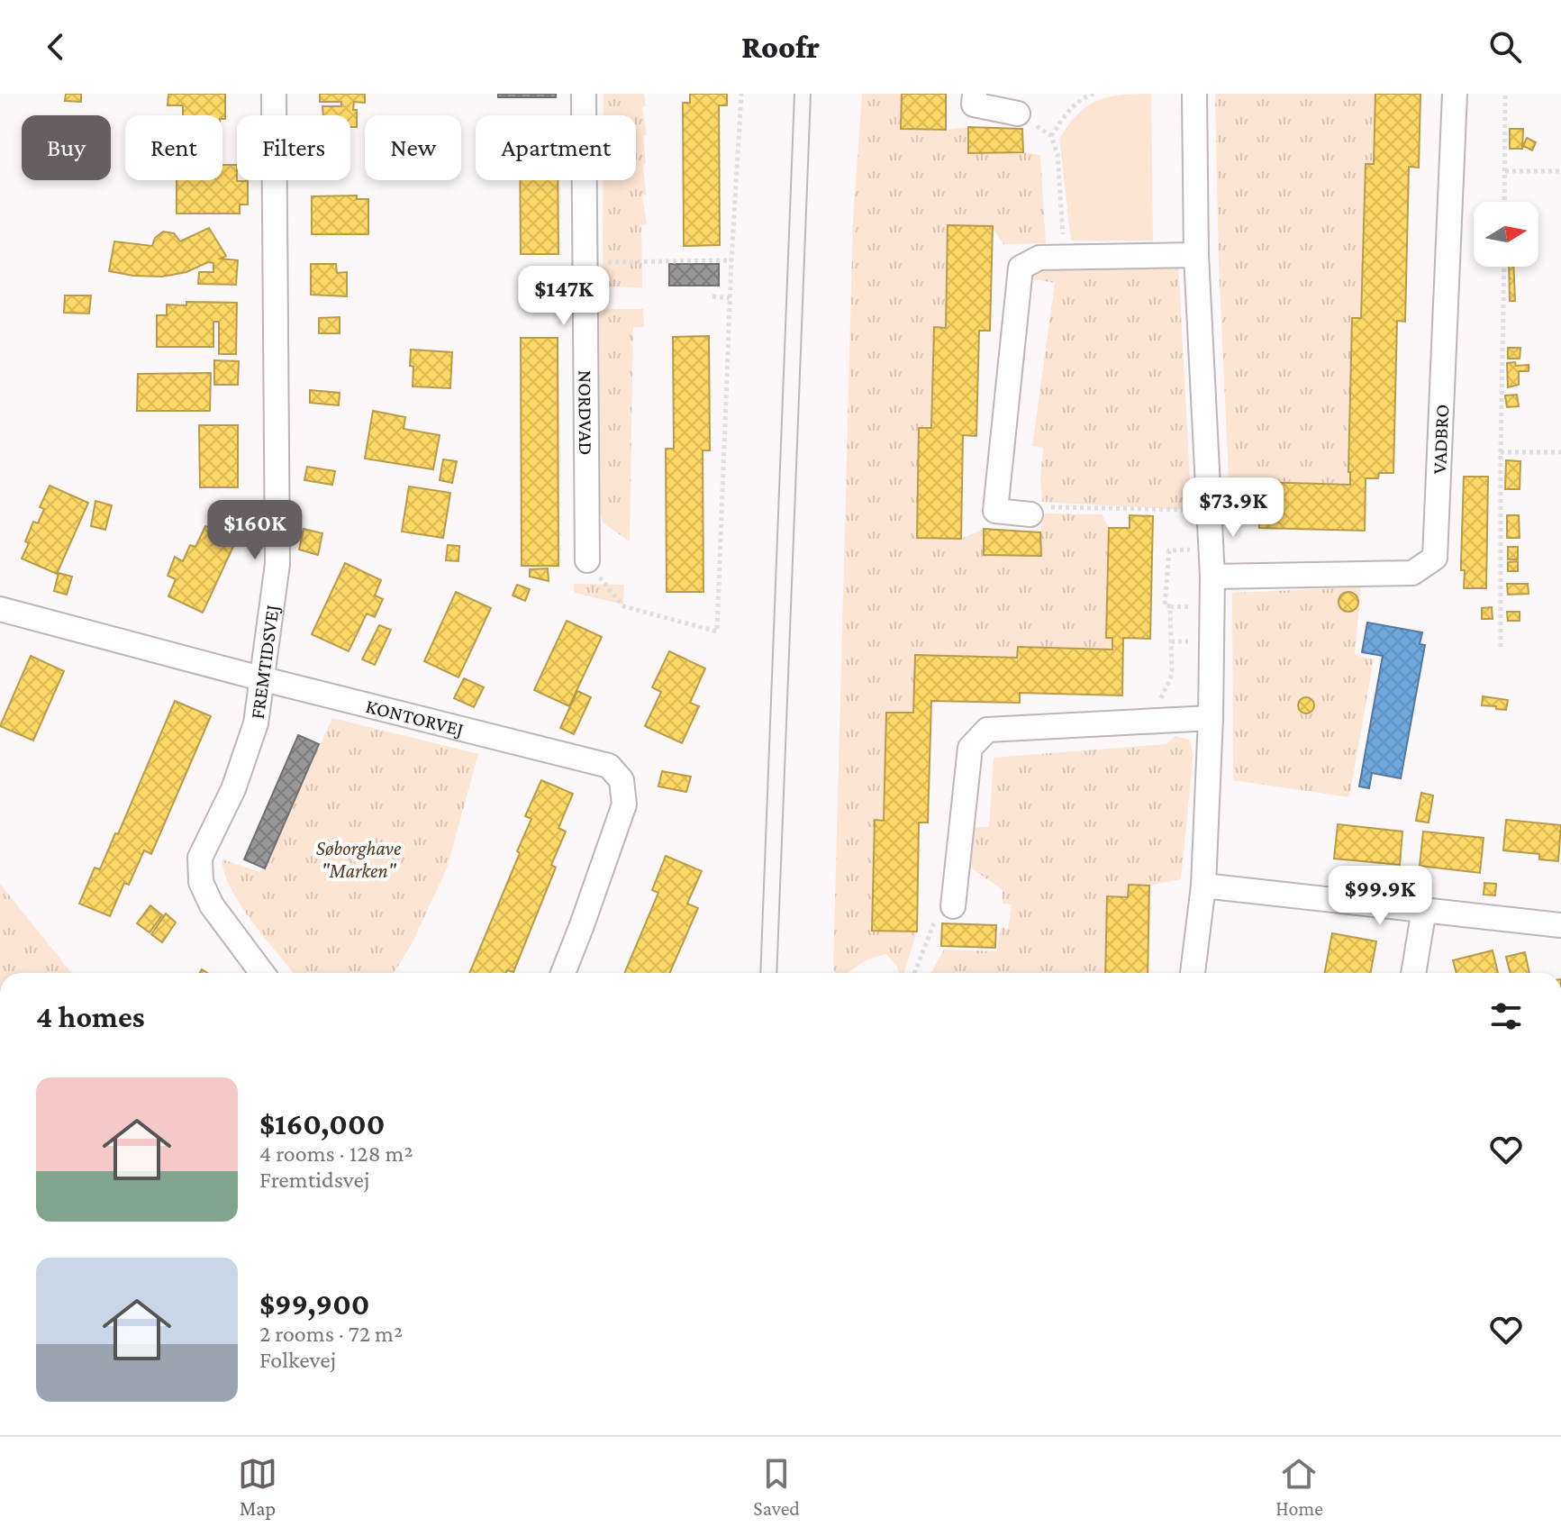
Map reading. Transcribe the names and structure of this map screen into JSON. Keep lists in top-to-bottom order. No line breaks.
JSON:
{"streets":{"street":["NORDVAD","VADBRO","FREMTIDSVEJ","KONTORVEJ"]},"crossings":[["FREMTIDSVEJ","KONTORVEJ"]],"parks":["Søborghave \"Marken\""],"north":"right","page":{"header":"Roofr","chip":["Buy","Rent","Filters","New","Apartment"],"price":["$147K","$73.9K","$160K","$99.9K"],"heading":"4 homes","list":[{"name":"$160,000","note":"4 rooms · 128 m² · Fremtidsvej"},{"name":"$99,900","note":"2 rooms · 72 m² · Folkevej"}],"tabs":["Map","Saved","Home"]}}
